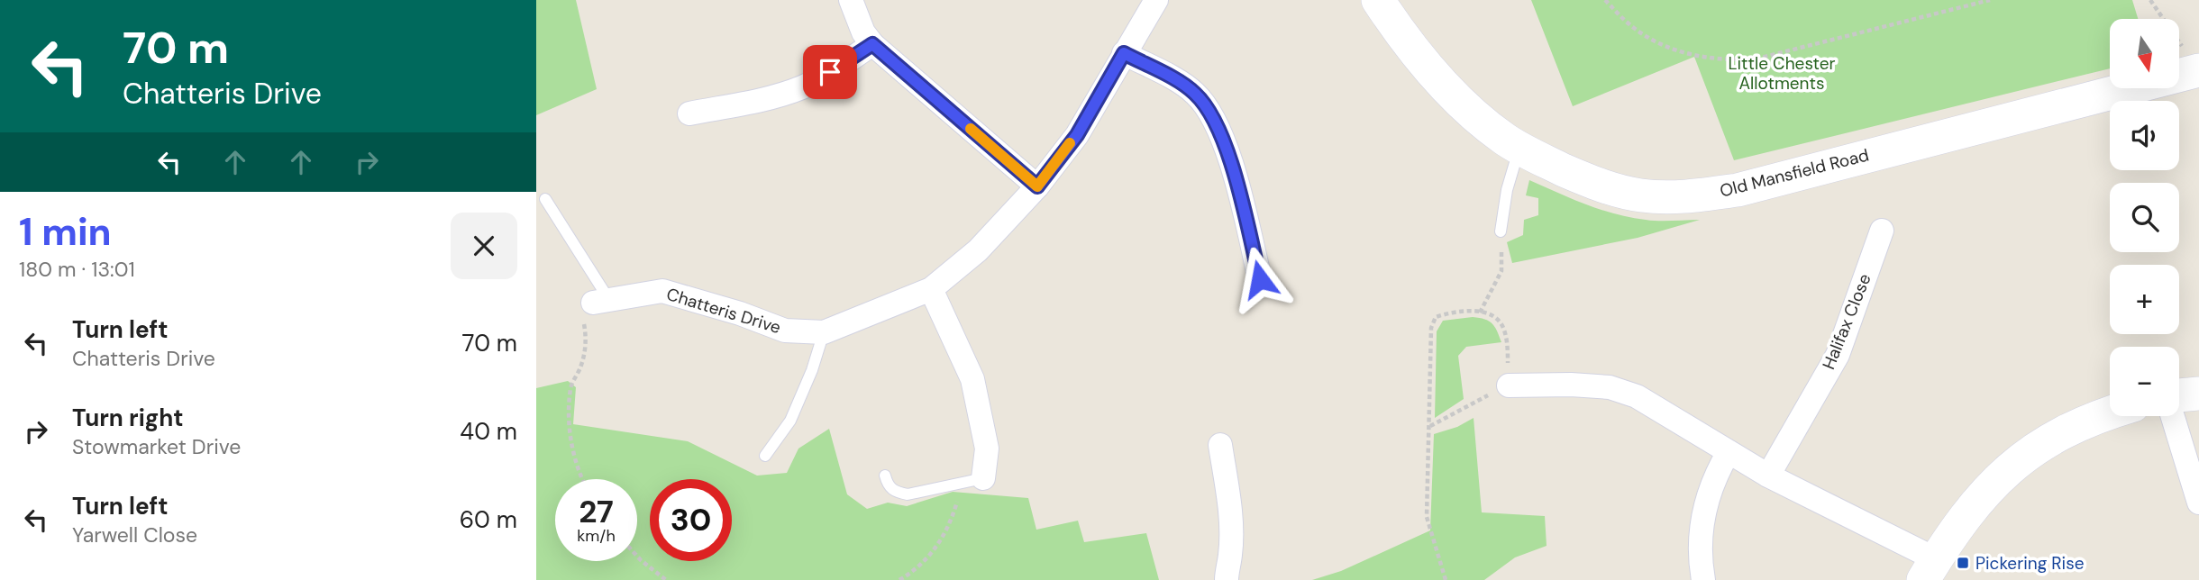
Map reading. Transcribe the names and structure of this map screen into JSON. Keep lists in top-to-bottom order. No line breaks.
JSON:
{"streets":{"street":["Old Mansfield Road","Chatteris Drive","Halifax Close"]},"parks":["Little Chester Allotments"],"places":{"transit":["Pickering Rise"]},"north":"bottom","page":{"turn":["70 m","Chatteris Drive"],"map_buttons":["+","−"],"heading":["1 min","180 m · 13:01"],"list":[{"name":"Turn left","note":"Chatteris Drive","value":"70 m"},{"name":"Turn right","note":"Stowmarket Drive","value":"40 m"},{"name":"Turn left","note":"Yarwell Close","value":"60 m"}],"speed":"27 km/h","limit":"30"}}
